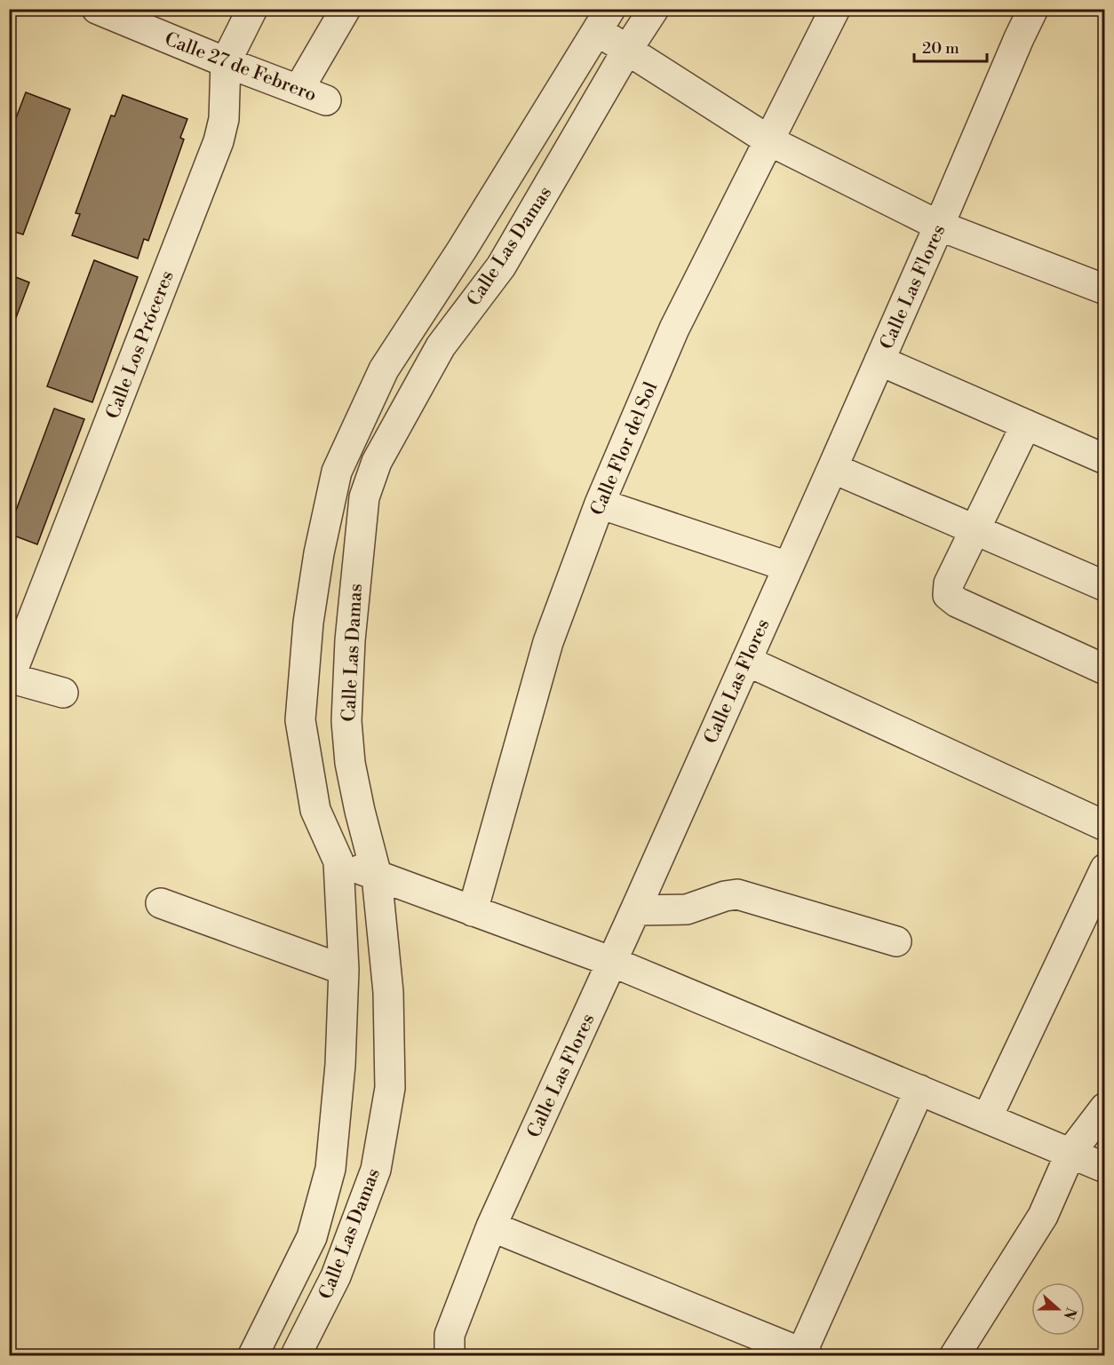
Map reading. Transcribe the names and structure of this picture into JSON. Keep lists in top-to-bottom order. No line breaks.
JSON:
{"streets":{"street":["Calle 27 de Febrero","Calle Las Damas","Calle Las Flores","Calle Los Próceres","Calle Flor del Sol"]},"crossings":[["Calle 27 de Febrero","Calle Los Próceres"]],"scale_bar":"20 m","north":"right"}
